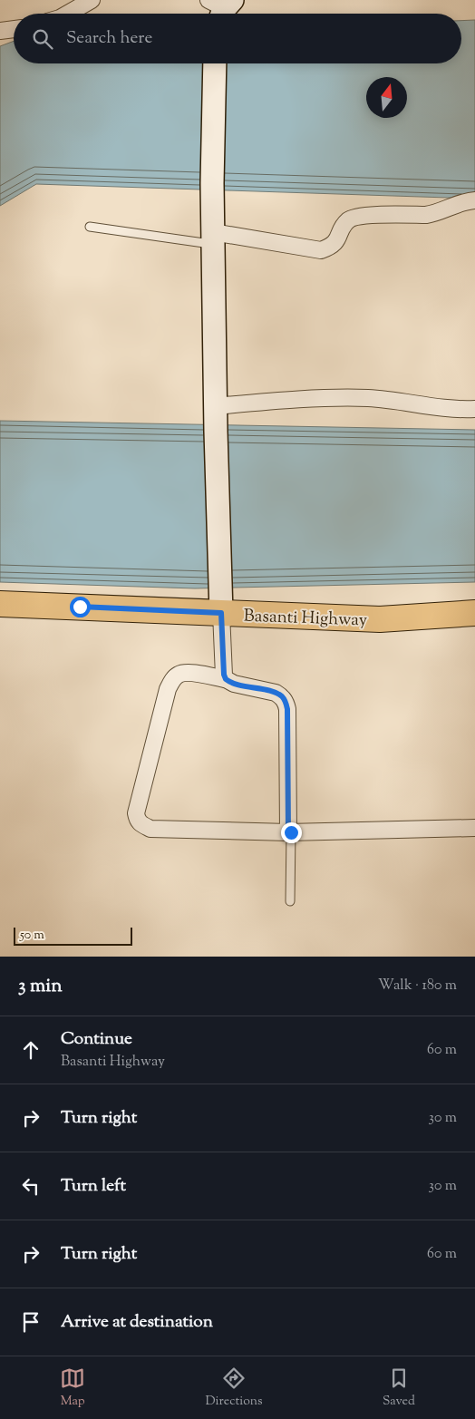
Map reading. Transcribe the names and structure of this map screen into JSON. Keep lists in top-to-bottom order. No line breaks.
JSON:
{"streets":{"main road":["Basanti Highway"]},"scale_bar":"50 m","north":"top","page":{"search":"Search here","scale":"50 m","heading":["3 min","Walk · 180 m"],"list":[["Continue","Basanti Highway","60 m"],["Turn right","30 m"],["Turn left","30 m"],["Turn right","60 m"],"Arrive at destination"],"nav":["Map","Directions","Saved"]}}
